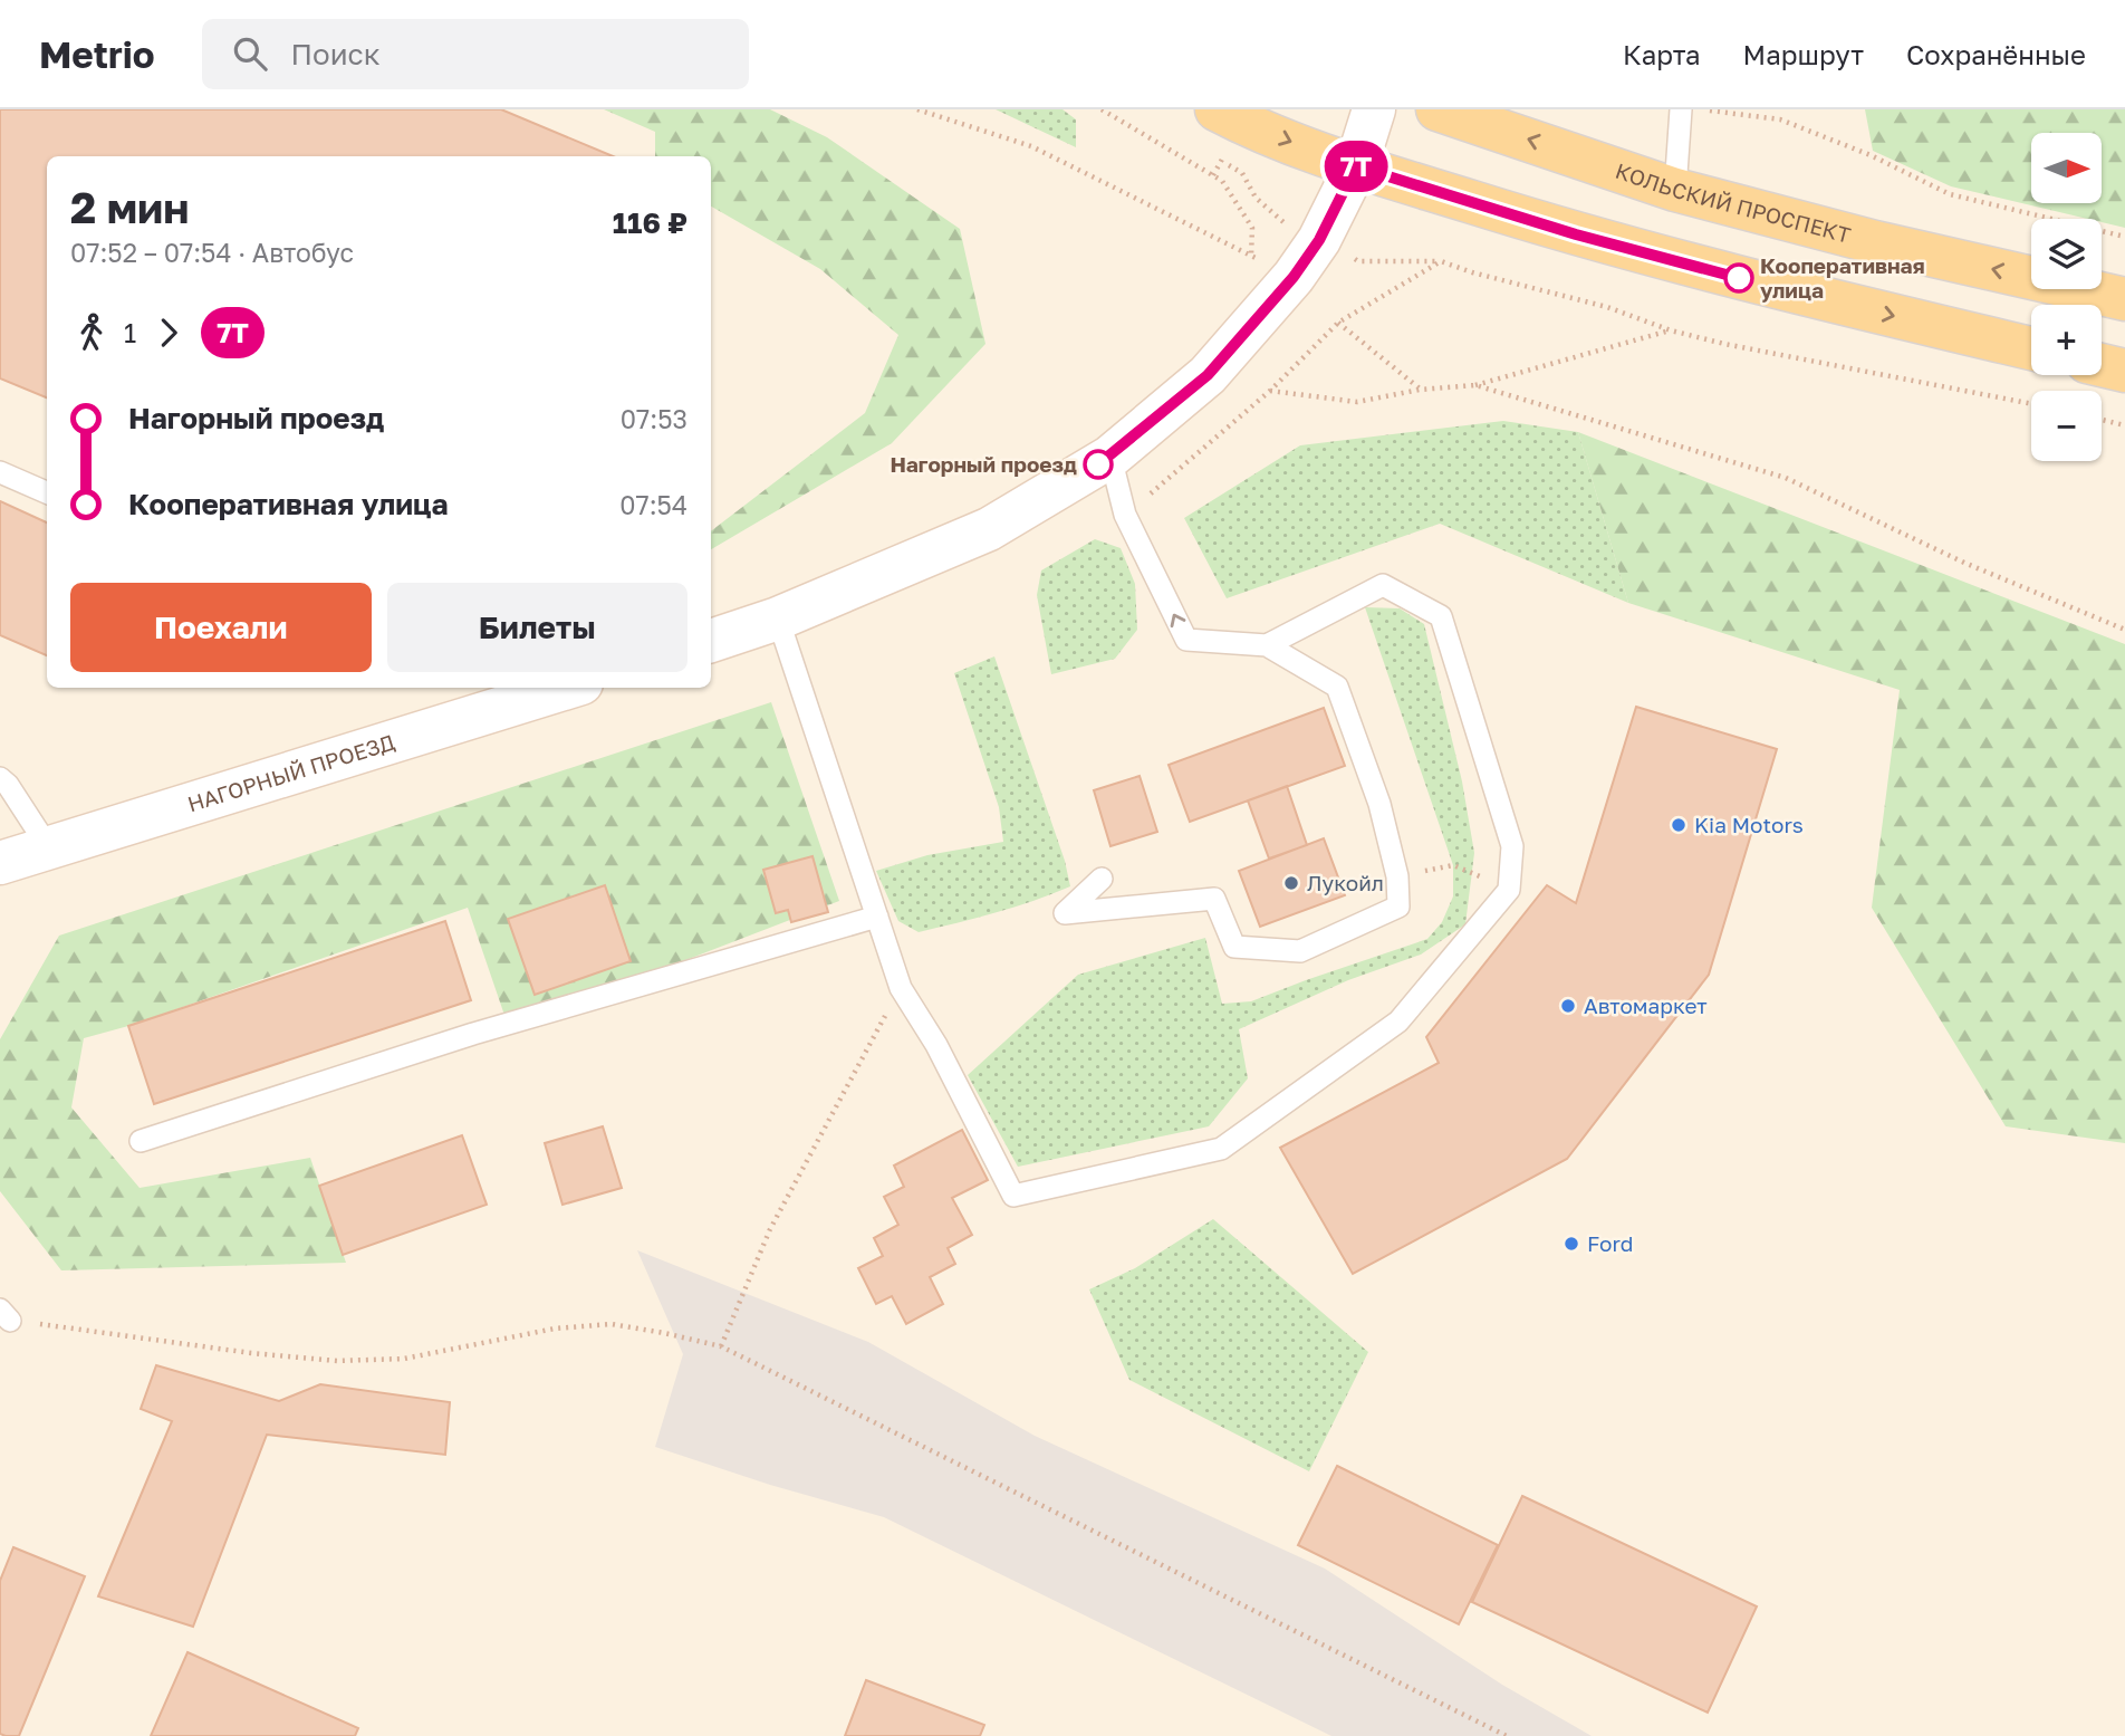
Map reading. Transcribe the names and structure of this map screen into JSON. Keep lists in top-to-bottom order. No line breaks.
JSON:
{"streets":{"main road":["КОЛЬСКИЙ ПРОСПЕКТ","НАГОРНЫЙ ПРОЕЗД"]},"places":["Кооперативная улица","Нагорный проезд","Kia Motors","Лукойл","Автомаркет","Ford"],"lines":["bus line 7Т"],"north":"right","page":{"header":"Metrio","search":"Поиск","nav":["Карта","Маршрут","Сохранённые"],"on_map":"7Т","map_buttons":["+","−"],"heading":["2 мин","07:52 – 07:54 · Автобус","116 ₽"],"legs":["1","7Т"],"list":[{"name":"Нагорный проезд","value":"07:53"},{"name":"Кооперативная улица","value":"07:54"}],"buttons":["Поехали","Билеты"]}}
